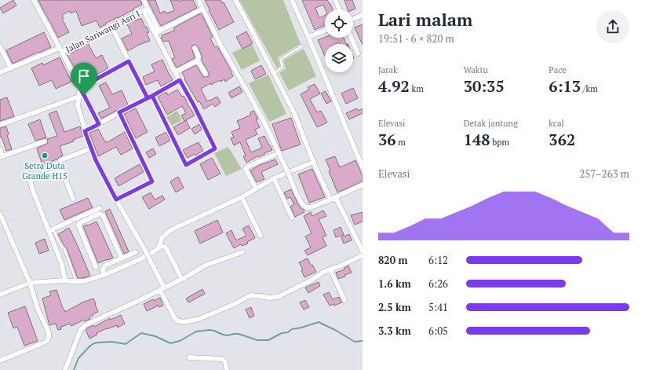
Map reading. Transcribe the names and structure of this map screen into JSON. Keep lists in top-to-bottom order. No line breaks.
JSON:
{"streets":{"street":["Jalan Sariwangi Asri I"]},"places":["Setra Duta Grande H15"],"page":{"heading":["Lari malam","19:51 · 6 × 820 m"],"stats":[["Jarak","4.92 km"],["Waktu","30:35"],["Pace","6:13 /km"],["Elevasi","36 m"],["Detak jantung","148 bpm"],["kcal","362"]],"chart":["Elevasi","257–263 m"],"list":[{"name":"820 m","note":"6:12"},{"name":"1.6 km","note":"6:26"},{"name":"2.5 km","note":"5:41"},{"name":"3.3 km","note":"6:05"}]}}
